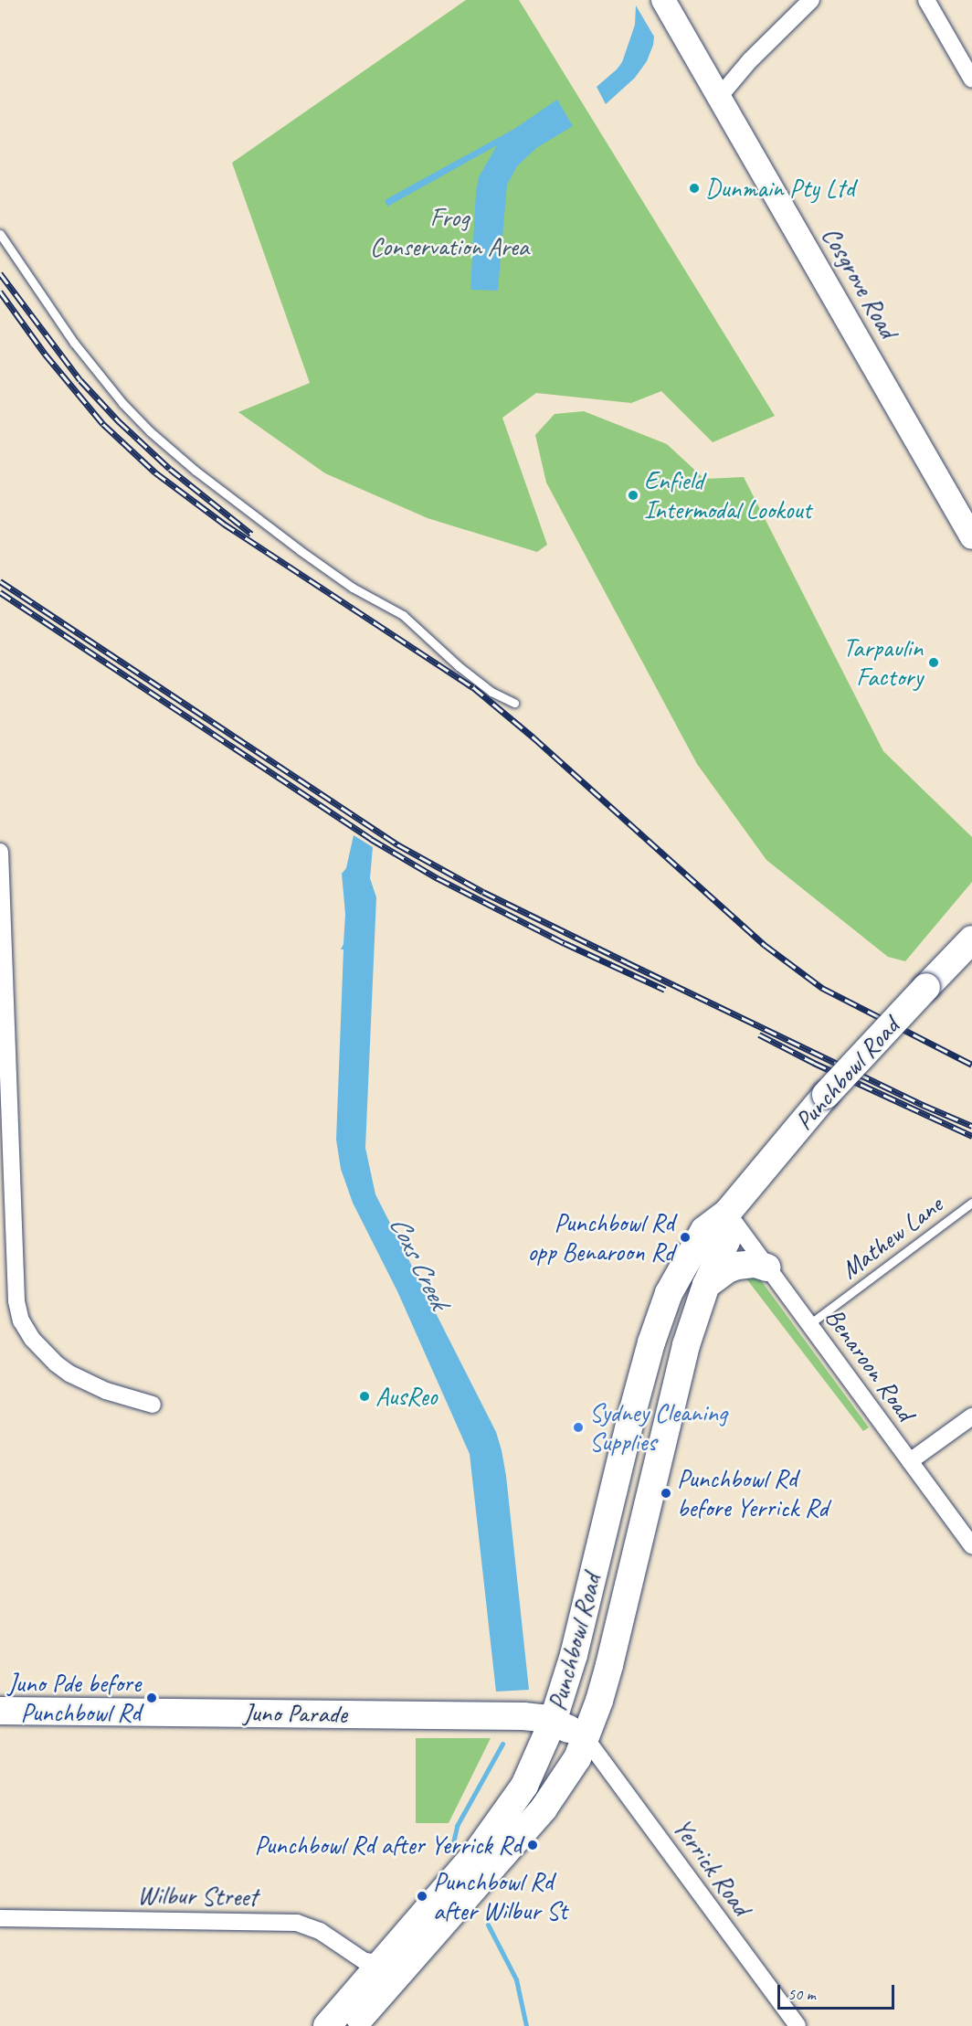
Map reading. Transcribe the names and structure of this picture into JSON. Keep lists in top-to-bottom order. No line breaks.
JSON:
{"streets":{"main road":["Cosgrove Road","Punchbowl Road","Juno Parade"],"street":["Benaroon Road","Yerrick Road","Wilbur Street"],"lane":["Mathew Lane"]},"crossings":[["Punchbowl Road","Benaroon Road"],["Punchbowl Road","Juno Parade"],["Punchbowl Road","Yerrick Road"],["Punchbowl Road","Wilbur Street"],["Mathew Lane","Benaroon Road"],["Juno Parade","Yerrick Road"]],"water":["Coxs Creek"],"parks":["Frog Conservation Area"],"places":["Dunmain Pty Ltd","Enfield Intermodal Lookout","Tarpaulin Factory","Punchbowl Rd opp Benaroon Rd","AusReo","Sydney Cleaning Supplies","Punchbowl Rd before Yerrick Rd","Juno Pde before Punchbowl Rd","Punchbowl Rd after Yerrick Rd","Punchbowl Rd after Wilbur St"],"scale_bar":"50 m"}
